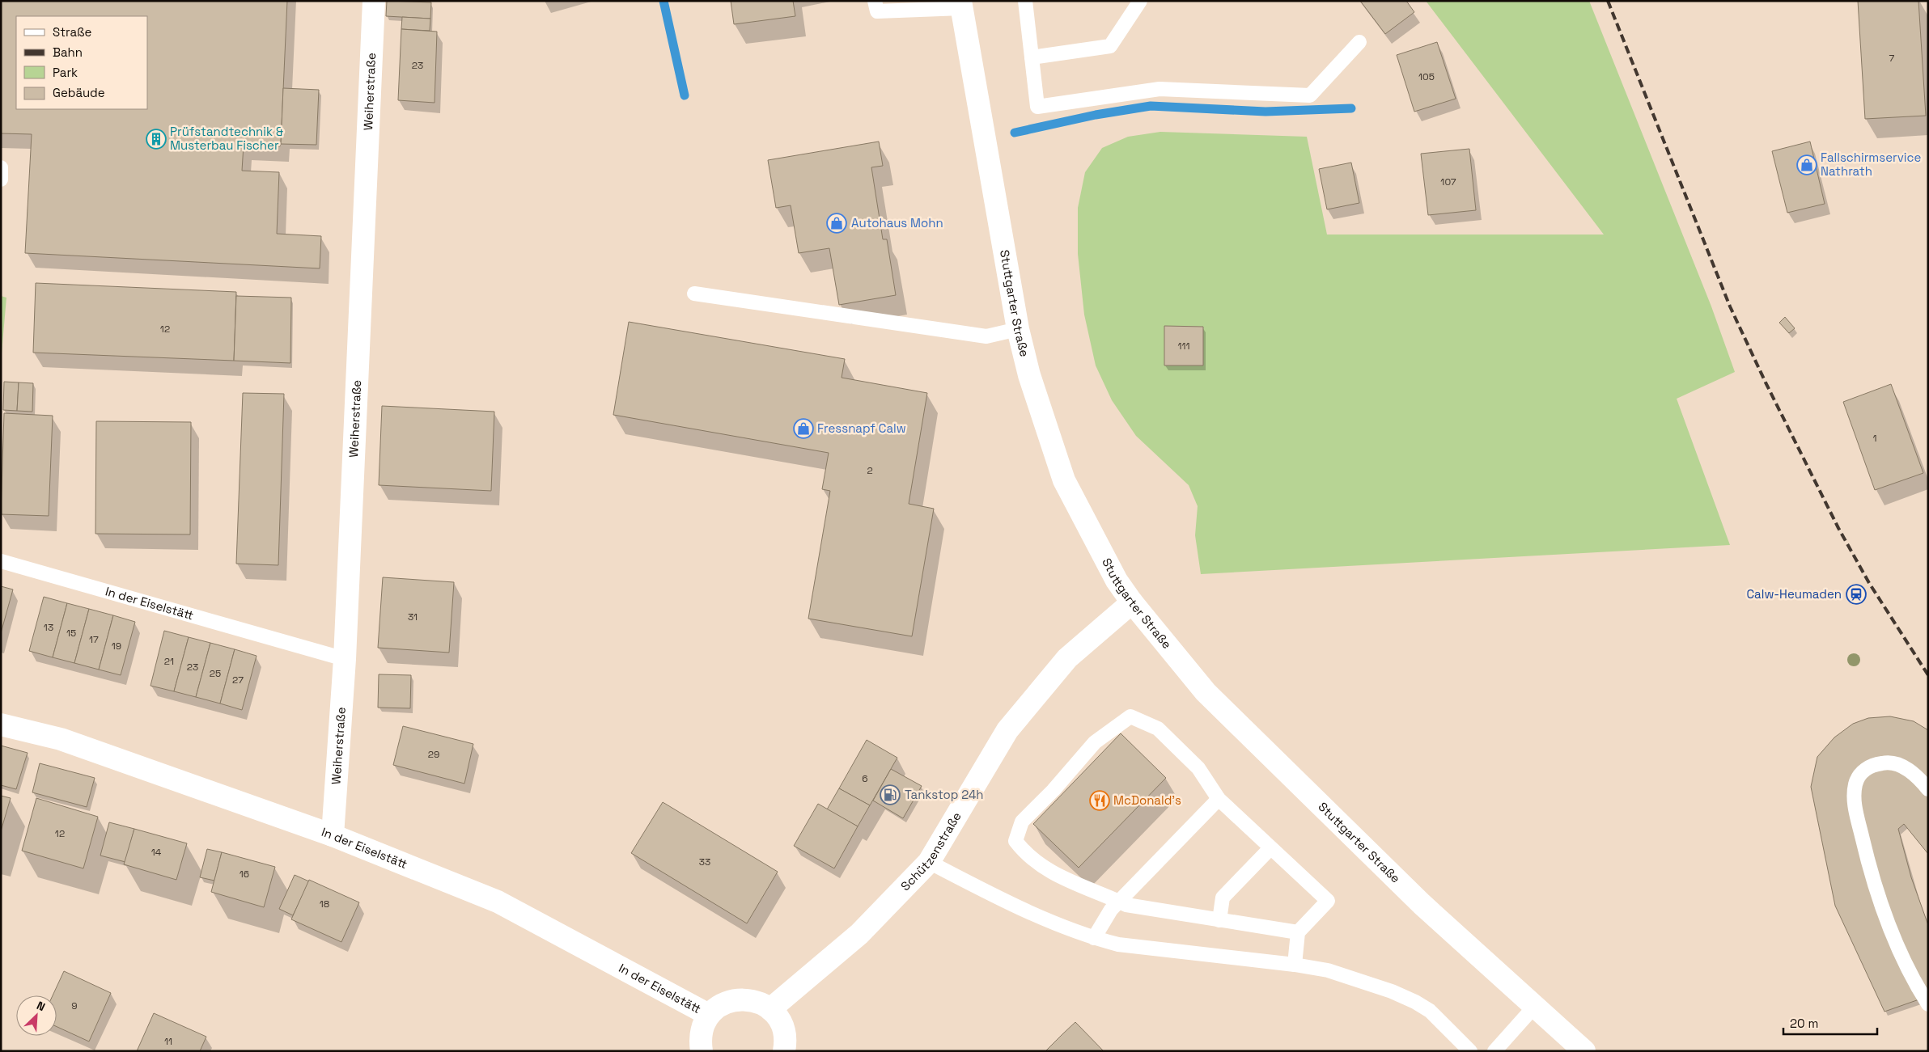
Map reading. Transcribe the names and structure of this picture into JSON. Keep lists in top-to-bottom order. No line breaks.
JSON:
{"streets":{"street":["Weiherstraße","Stuttgarter Straße","In der Eiselstätt","Schützenstraße"]},"crossings":[["Weiherstraße","In der Eiselstätt"],["Stuttgarter Straße","Schützenstraße"]],"places":{"building":["Prüfstandtechnik & Musterbau Fischer"],"shop":["Fallschirmservice Nathrath","Autohaus Mohn","Fressnapf Calw"],"station":["Calw-Heumaden"],"fuel station":["Tankstop 24h"],"restaurant":["McDonald's"]},"house_numbers":["7","23","105","107","12","111","1","2","31","13","15","17","19","21","23","25","27","29","6","12","14","33","16","18","9","11"],"legend":["Straße","Bahn","Park","Gebäude"],"scale_bar":"20 m","north":"top right"}
